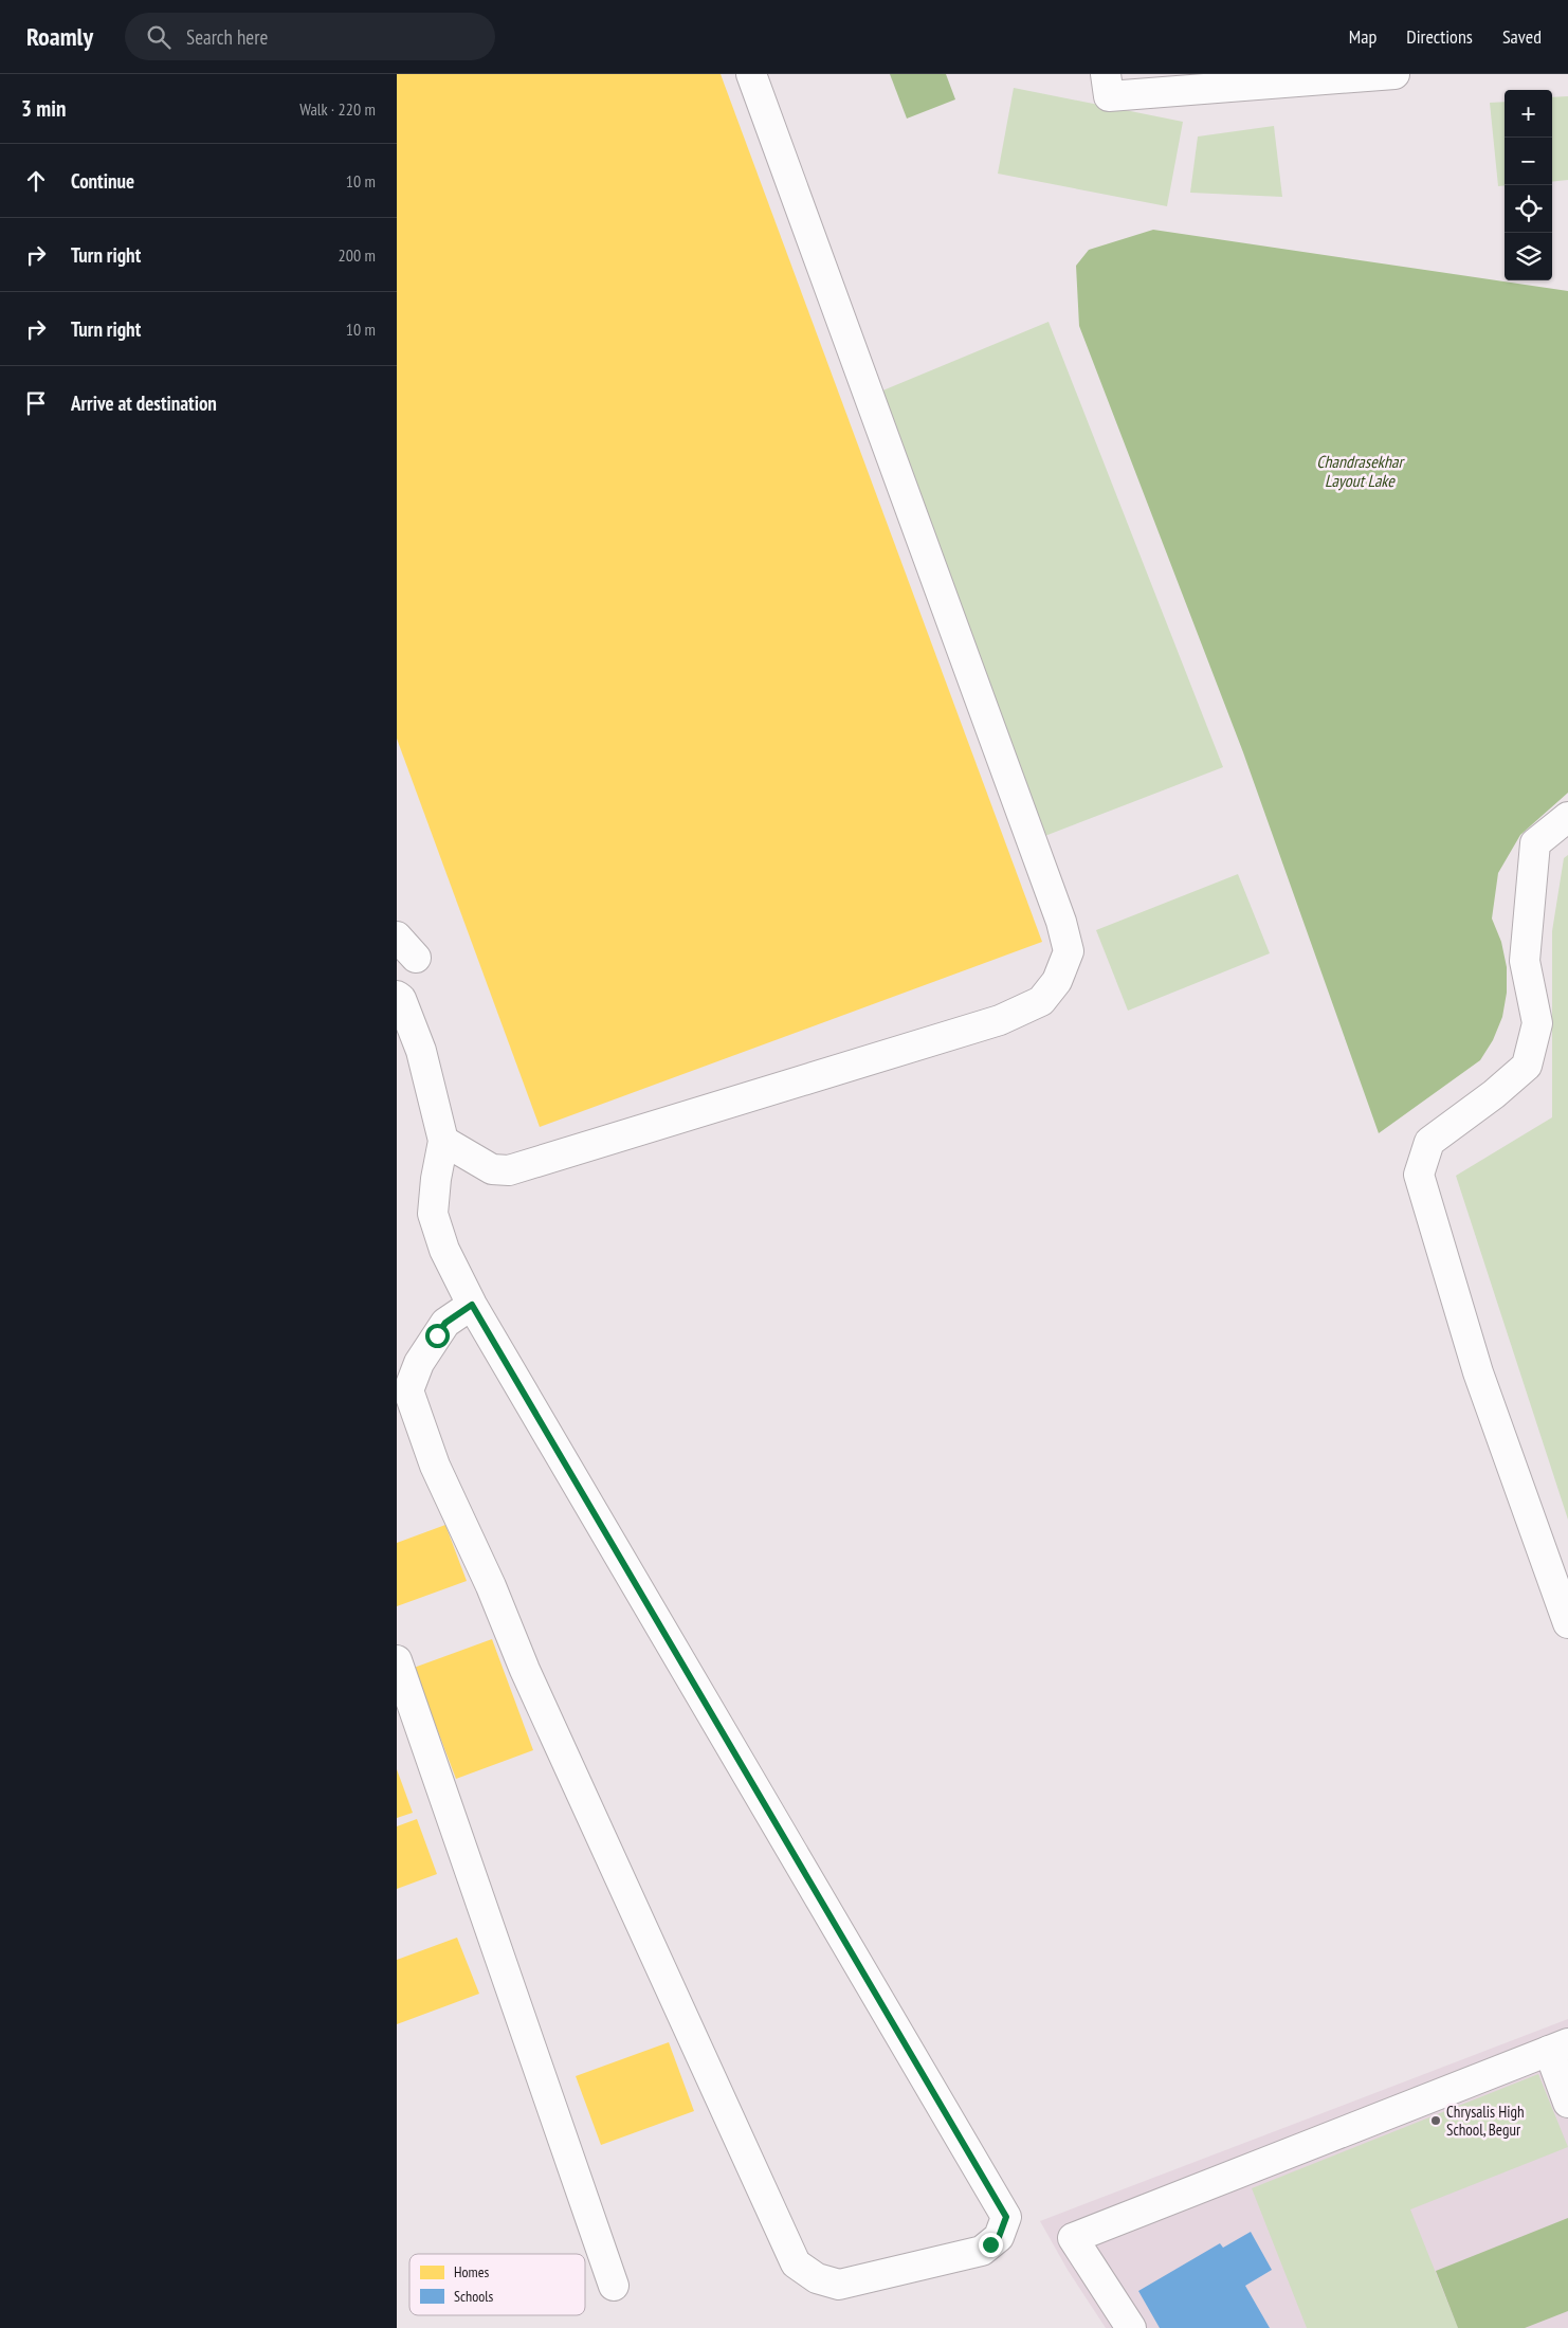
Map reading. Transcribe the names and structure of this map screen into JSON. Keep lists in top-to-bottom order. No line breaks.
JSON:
{"water":["Chandrasekhar Layout Lake"],"places":["Chrysalis High School, Begur"],"legend":["Homes","Schools"],"page":{"header":"Roamly","search":"Search here","nav":["Map","Directions","Saved"],"heading":["3 min","Walk · 220 m"],"map_buttons":["+","−"],"list":[["Continue","10 m"],["Turn right","200 m"],["Turn right","10 m"],"Arrive at destination"]}}
